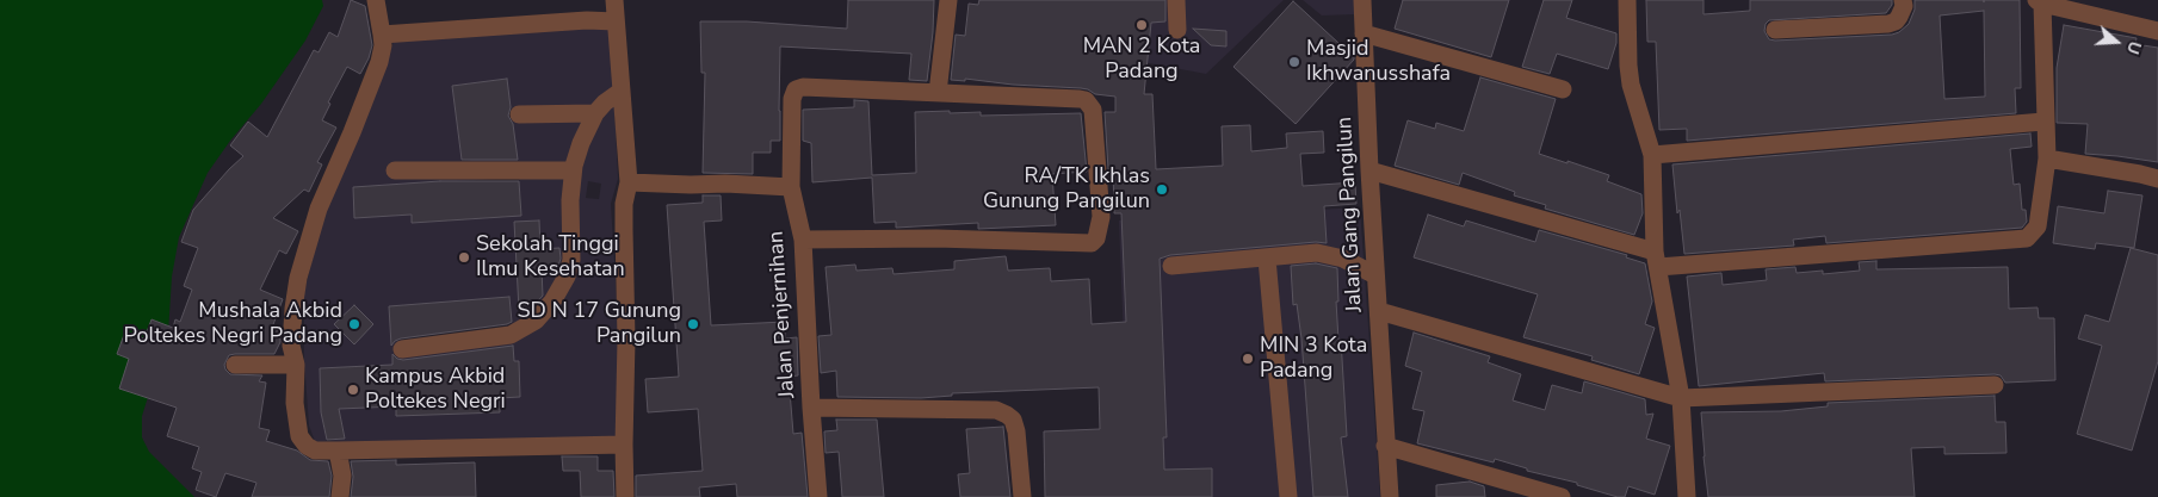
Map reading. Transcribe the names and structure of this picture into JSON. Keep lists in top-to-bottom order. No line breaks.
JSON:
{"streets":{"street":["Jalan Gang Pangilun","Jalan Penjernihan"]},"places":["MAN 2 Kota Padang","Masjid Ikhwanusshafa","RA/TK Ikhlas Gunung Pangilun","Sekolah Tinggi Ilmu Kesehatan","Mushala Akbid Poltekes Negri Padang","SD N 17 Gunung Pangilun","MIN 3 Kota Padang","Kampus Akbid Poltekes Negri"],"north":"right"}
